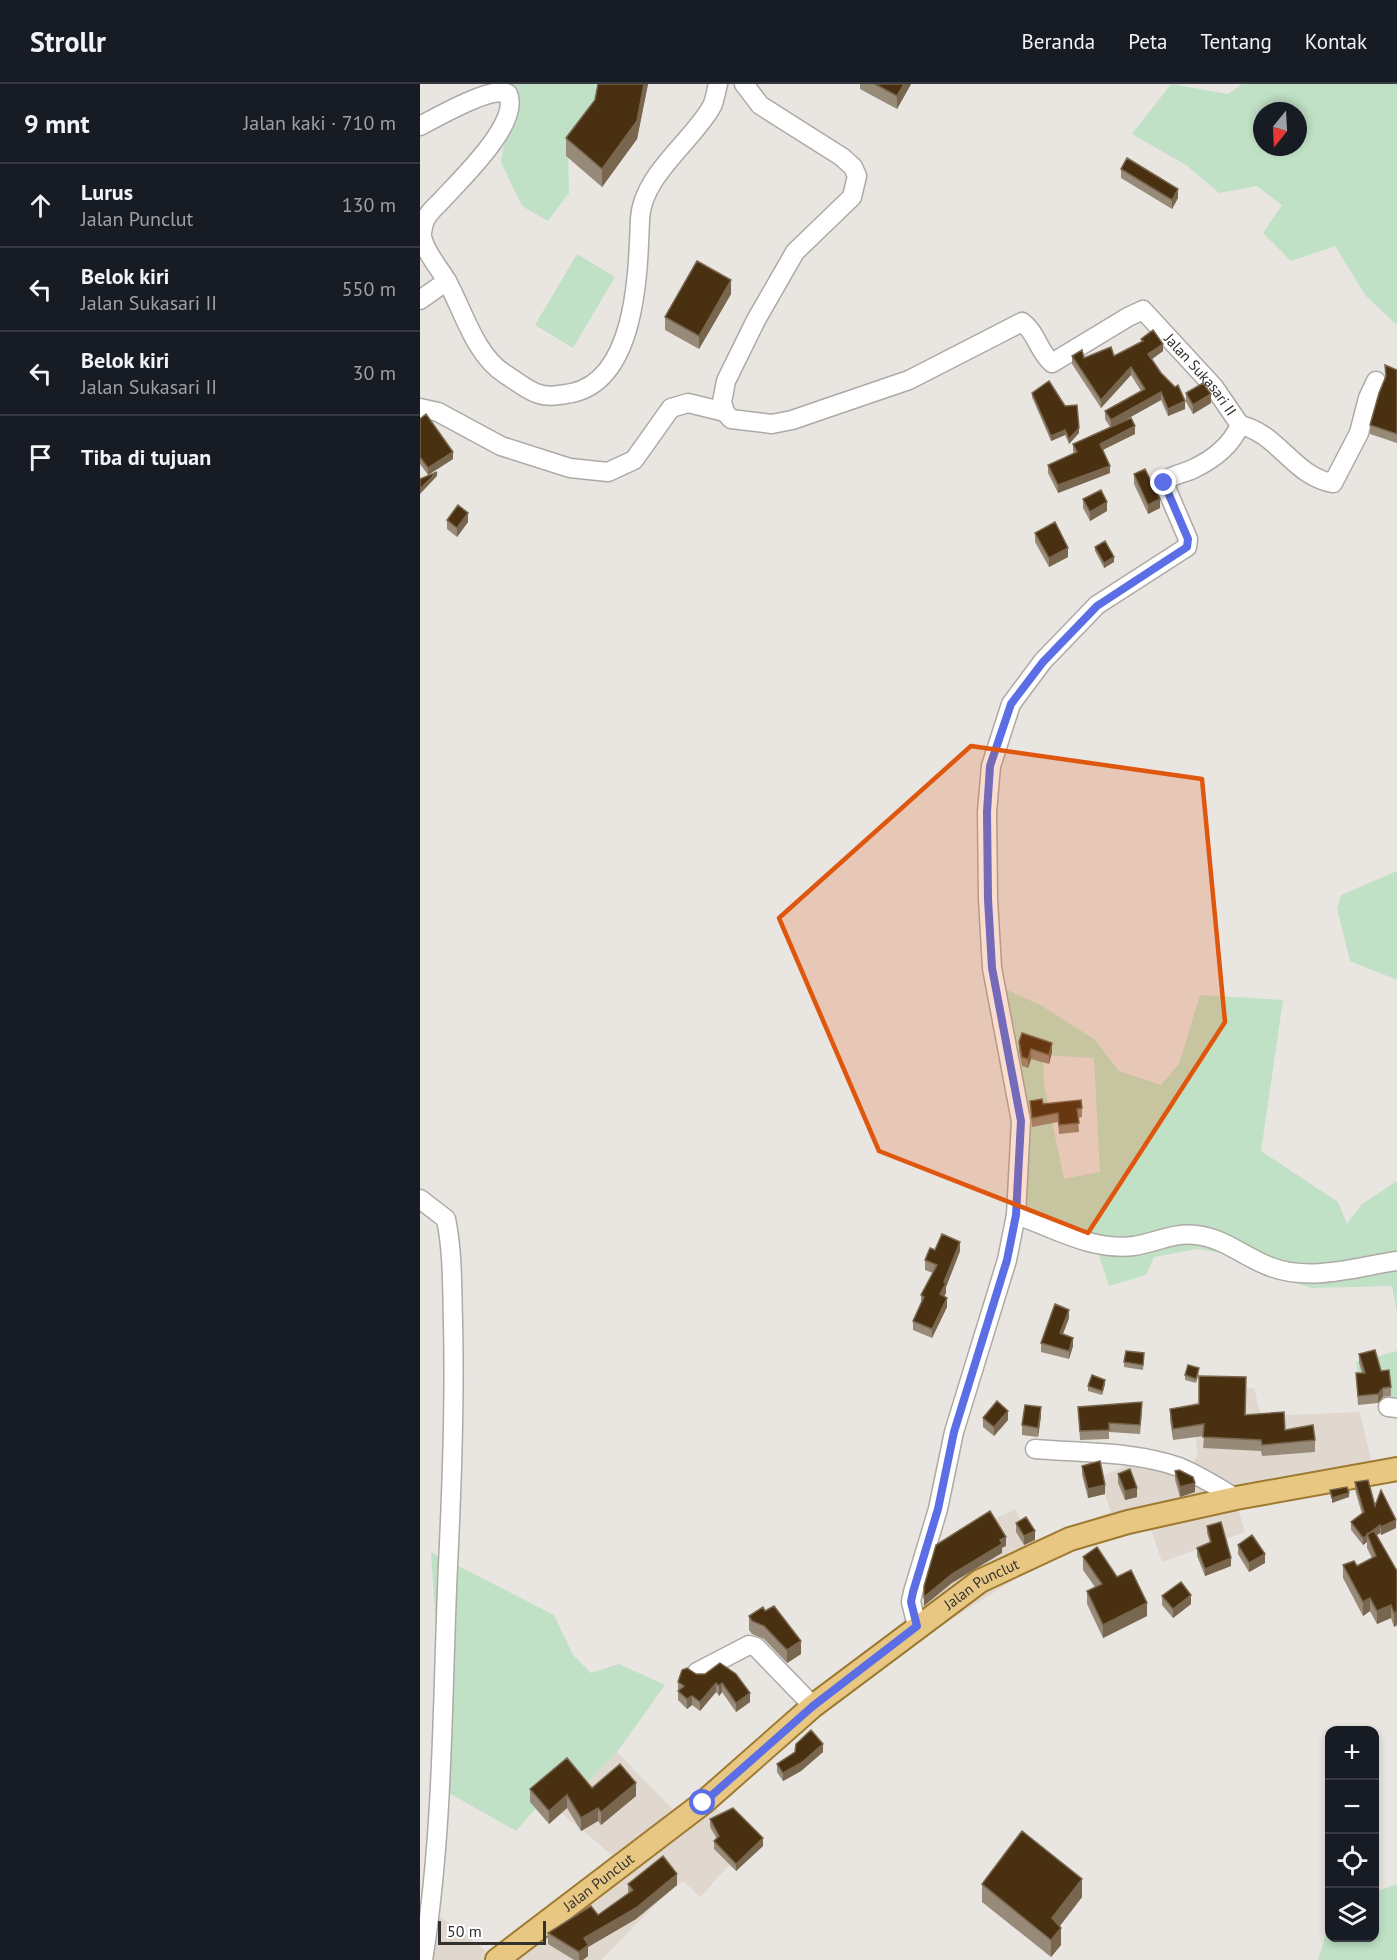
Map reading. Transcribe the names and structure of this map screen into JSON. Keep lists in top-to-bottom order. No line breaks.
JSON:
{"streets":{"main road":["Jalan Punclut"],"street":["Jalan Sukasari II"]},"crossings":[["Jalan Sukasari II","Jalan Punclut"]],"scale_bar":"50 m","north":"bottom","page":{"header":"Strollr","nav":["Beranda","Peta","Tentang","Kontak"],"heading":["9 mnt","Jalan kaki · 710 m"],"list":[["Lurus","Jalan Punclut","130 m"],["Belok kiri","Jalan Sukasari II","550 m"],["Belok kiri","Jalan Sukasari II","30 m"],"Tiba di tujuan"],"map_buttons":["+","−"],"scale":"50 m"}}
